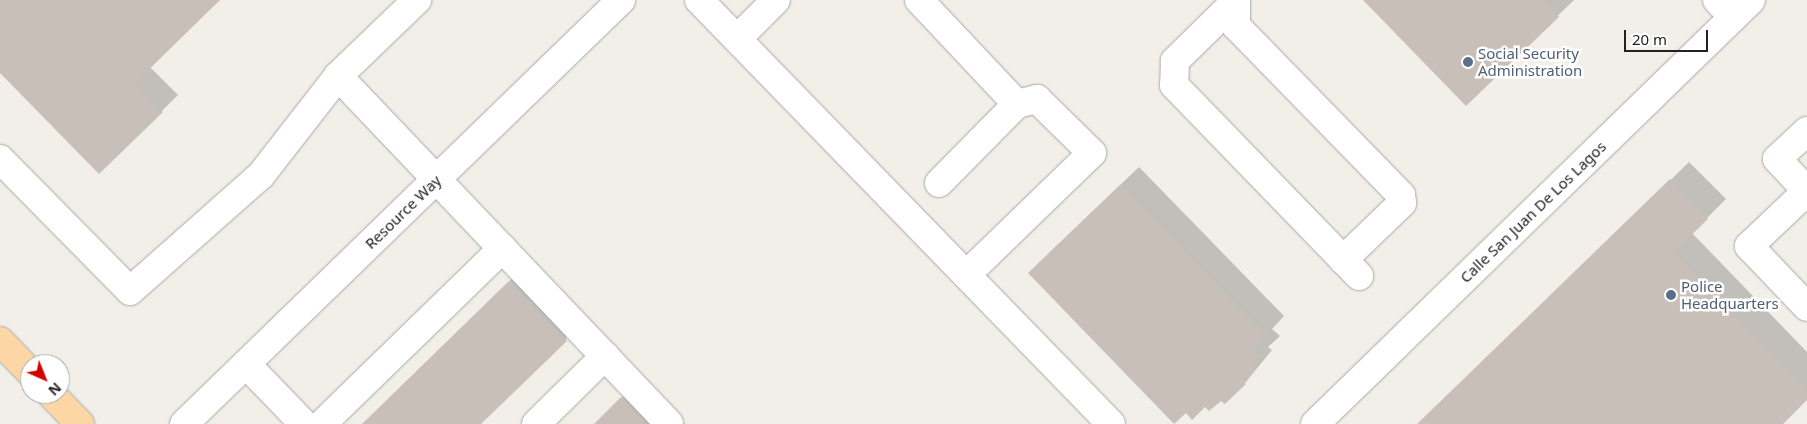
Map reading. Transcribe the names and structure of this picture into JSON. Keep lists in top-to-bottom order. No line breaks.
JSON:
{"streets":{"street":["Resource Way","Calle San Juan De Los Lagos"]},"places":["Social Security Administration","Police Headquarters"],"scale_bar":"20 m","north":"bottom right"}
